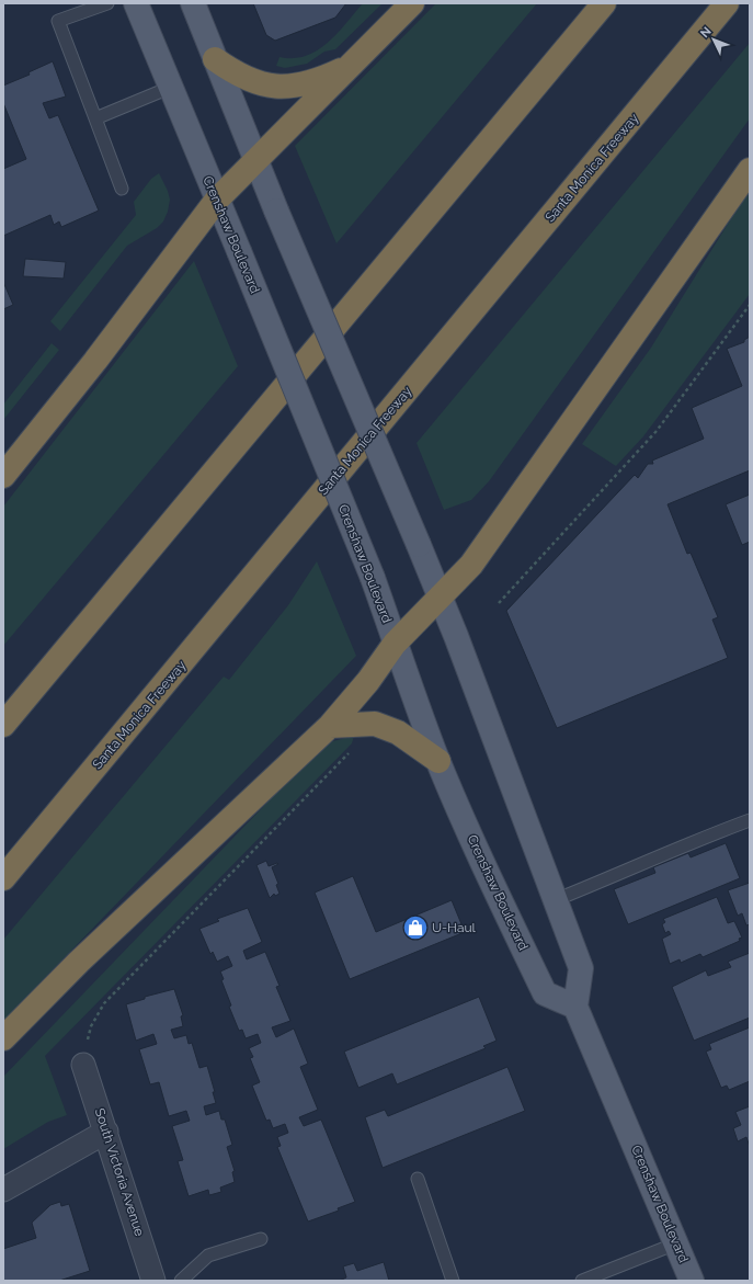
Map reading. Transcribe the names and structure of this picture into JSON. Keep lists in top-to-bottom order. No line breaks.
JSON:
{"streets":{"highway":["Santa Monica Freeway"],"main road":["Crenshaw Boulevard"],"street":["South Victoria Avenue"]},"places":{"shop":["U-Haul"]},"north":"top left"}
